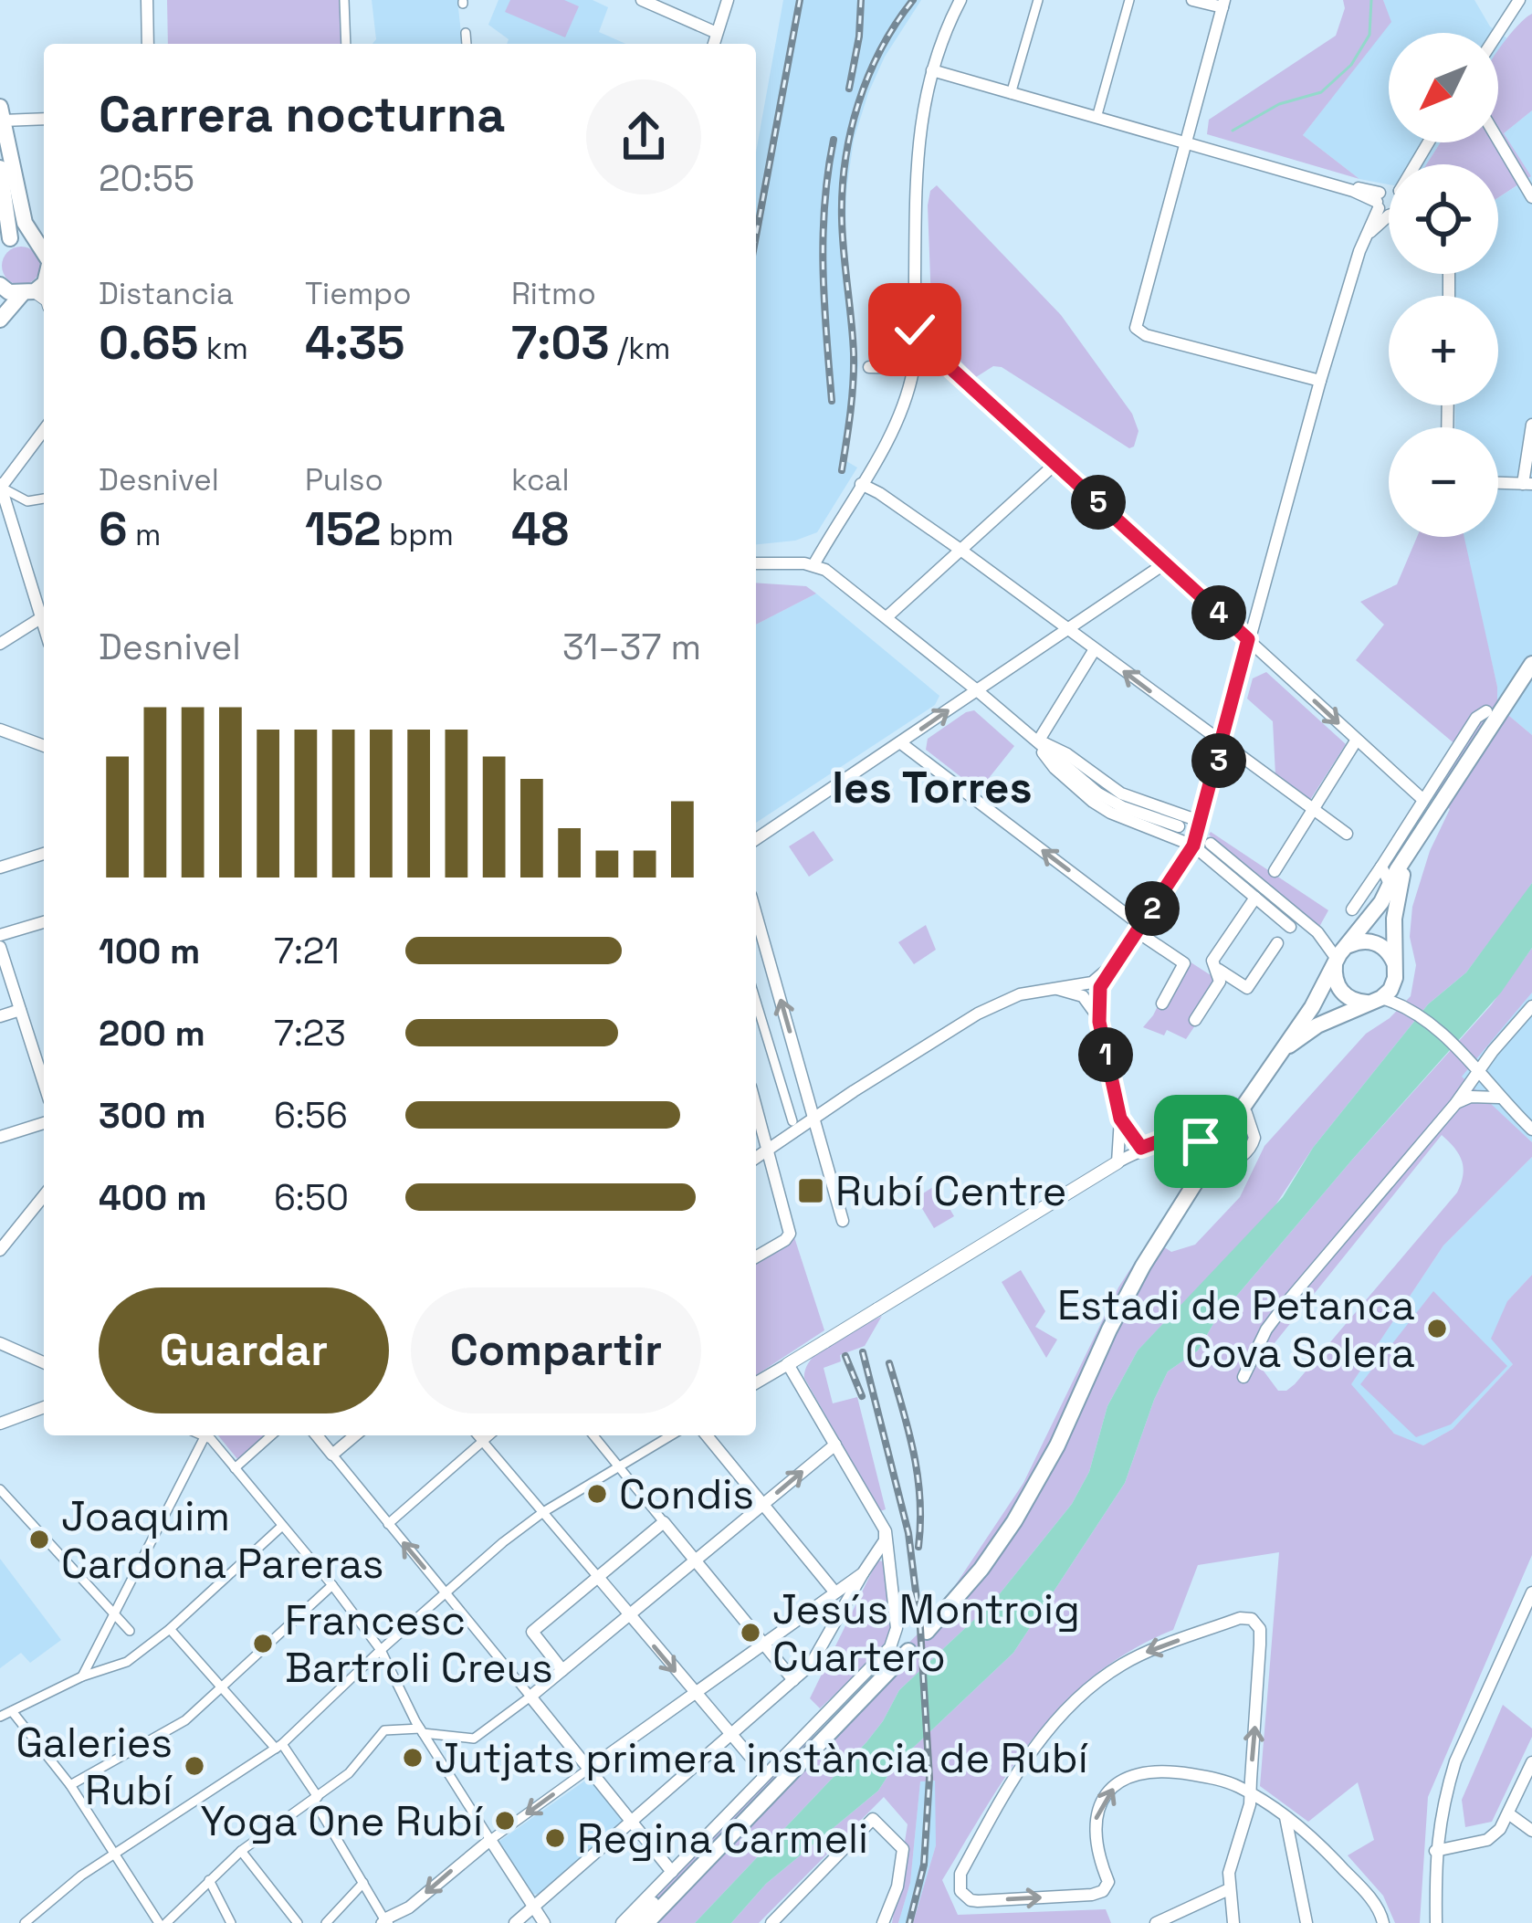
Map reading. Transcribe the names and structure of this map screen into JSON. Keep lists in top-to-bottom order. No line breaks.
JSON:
{"districts":["les Torres"],"places":{"transit":["Rubí Centre"],"other":["Estadi de Petanca Cova Solera","Condis","Joaquim Cardona Pareras","Jesús Montroig Cuartero","Francesc Bartroli Creus","Jutjats primera instància de Rubí","Galeries Rubí","Yoga One Rubí","Regina Carmeli"]},"north":"bottom left","page":{"map_buttons":["+","−"],"heading":["Carrera nocturna","20:55"],"stats":[["Distancia","0.65 km"],["Tiempo","4:35"],["Ritmo","7:03 /km"],["Desnivel","6 m"],["Pulso","152 bpm"],["kcal","48"]],"pins":["5","4","3","2","1"],"chart":["Desnivel","31–37 m"],"list":[{"name":"100 m","note":"7:21"},{"name":"200 m","note":"7:23"},{"name":"300 m","note":"6:56"},{"name":"400 m","note":"6:50"}],"buttons":["Guardar","Compartir"]}}
